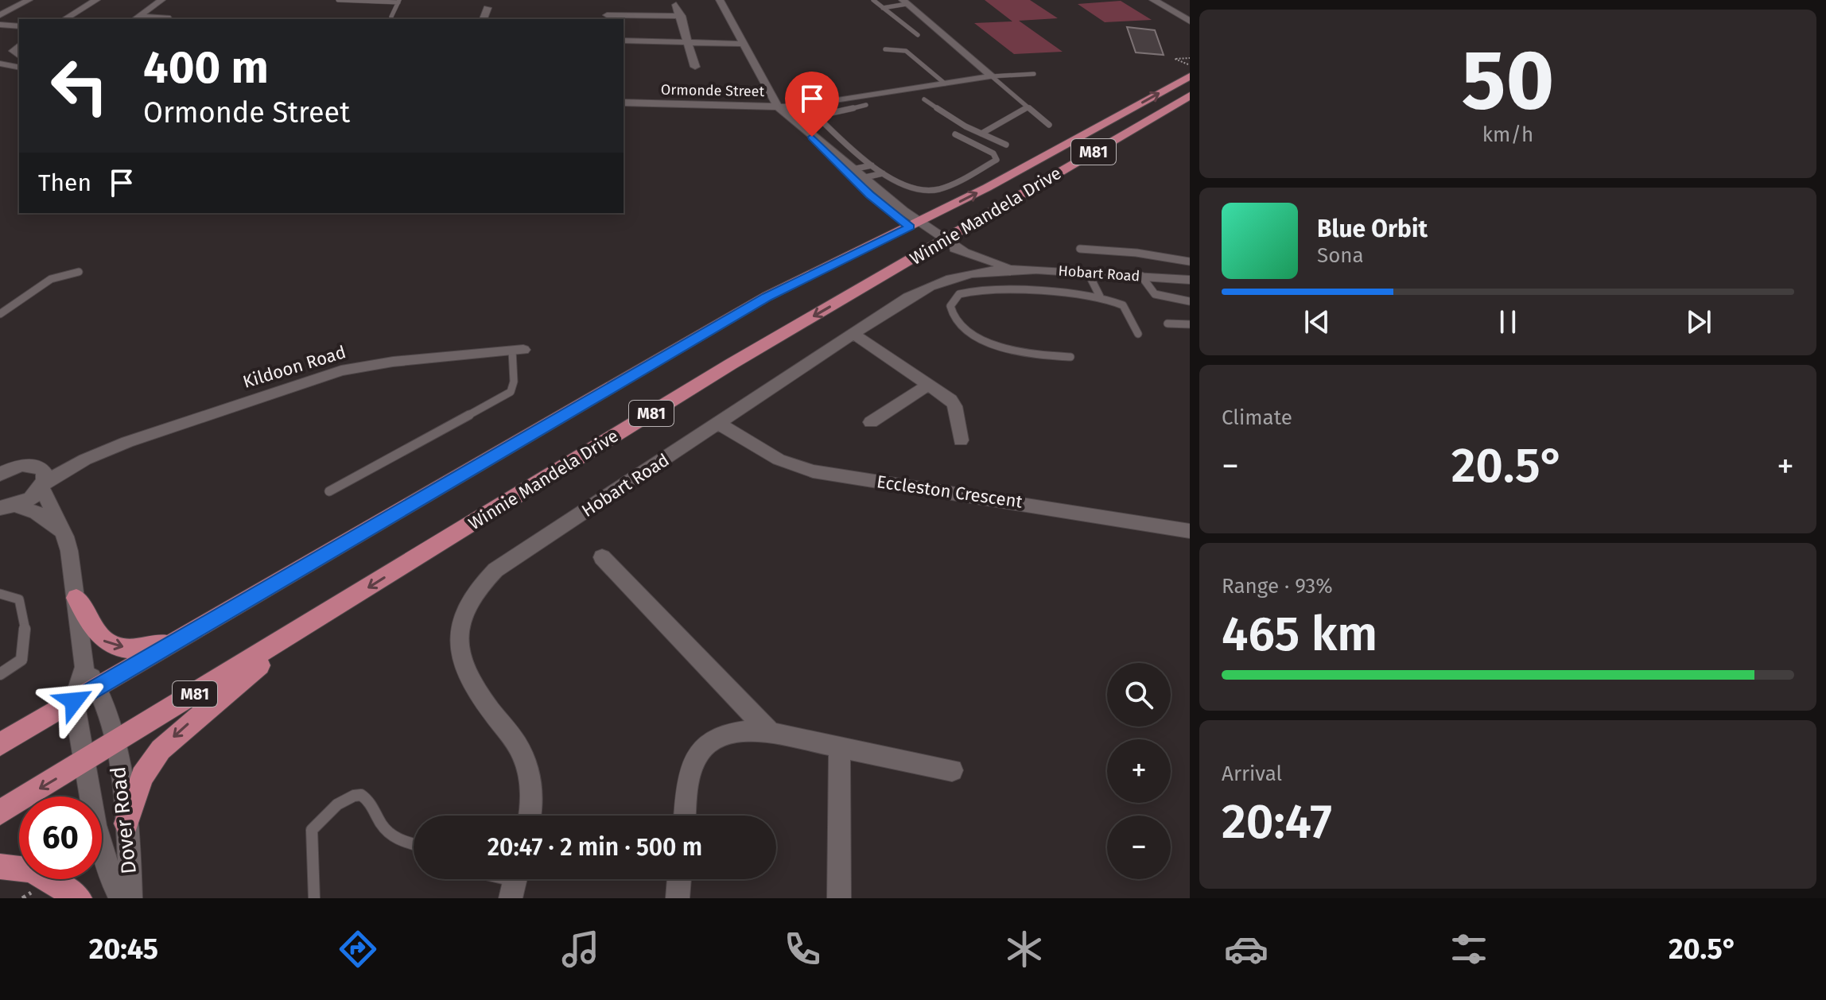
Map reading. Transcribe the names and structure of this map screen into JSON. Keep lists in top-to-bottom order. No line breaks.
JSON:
{"streets":{"main road":["M81","Winnie Mandela Drive"],"street":["Ormonde Street","Hobart Road","Kildoon Road","Eccleston Crescent","Dover Road"]},"crossings":[["Winnie Mandela Drive","Hobart Road"],["Winnie Mandela Drive","Dover Road"],["Hobart Road","Eccleston Crescent"]],"page":{"tile":[["50","km/h"],"Climate",["Range · 93%","465 km"],["Arrival","20:47"]],"turn":["400 m","Ormonde Street"],"then":"Then","song":["Blue Orbit","Sona"],"heat":["−","20.5°","+"],"map_buttons":["+","−"],"limit":"60","trip":"20:47 · 2 min · 500 m","tabs":["20:45","20.5°"]}}
